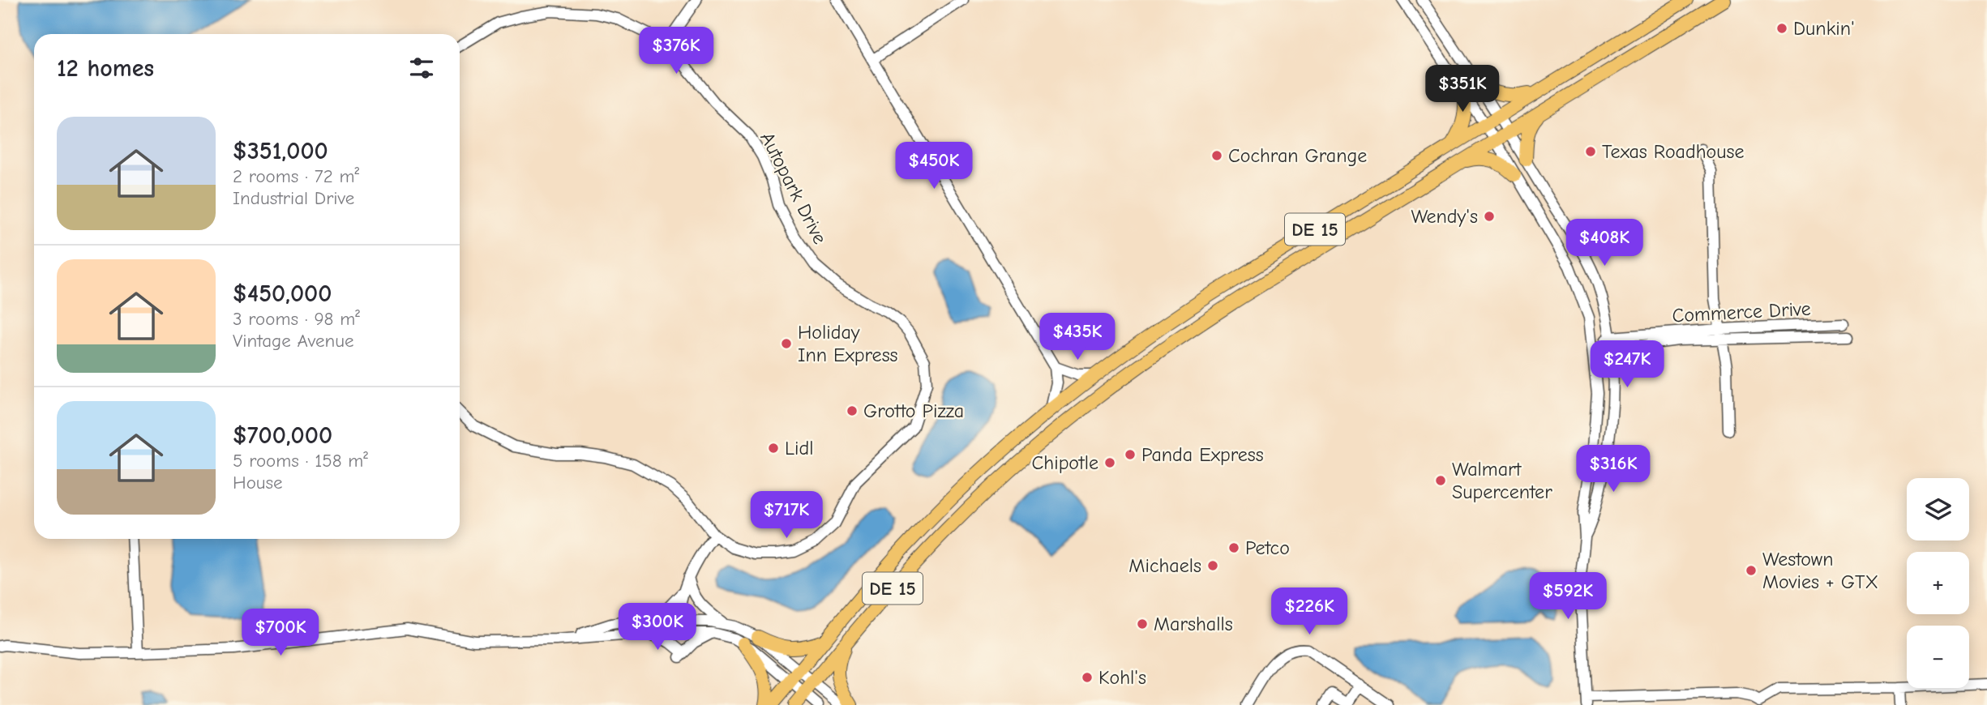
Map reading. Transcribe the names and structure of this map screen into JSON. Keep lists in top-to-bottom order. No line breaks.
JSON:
{"streets":{"main road":["DE 15"],"street":["Autopark Drive","Commerce Drive"]},"places":["Dunkin'","Texas Roadhouse","Cochran Grange","Wendy's","Holiday Inn Express","Grotto Pizza","Lidl","Panda Express","Chipotle","Walmart Supercenter","Petco","Michaels","Westown Movies + GTX","Marshalls","Kohl's"],"page":{"price":["$376K","$351K","$450K","$408K","$435K","$247K","$316K","$717K","$592K","$226K","$300K","$700K"],"heading":"12 homes","list":[{"name":"$351,000","note":"2 rooms · 72 m² · Industrial Drive"},{"name":"$450,000","note":"3 rooms · 98 m² · Vintage Avenue"},{"name":"$700,000","note":"5 rooms · 158 m² · House"}],"map_buttons":["+","−"]}}
